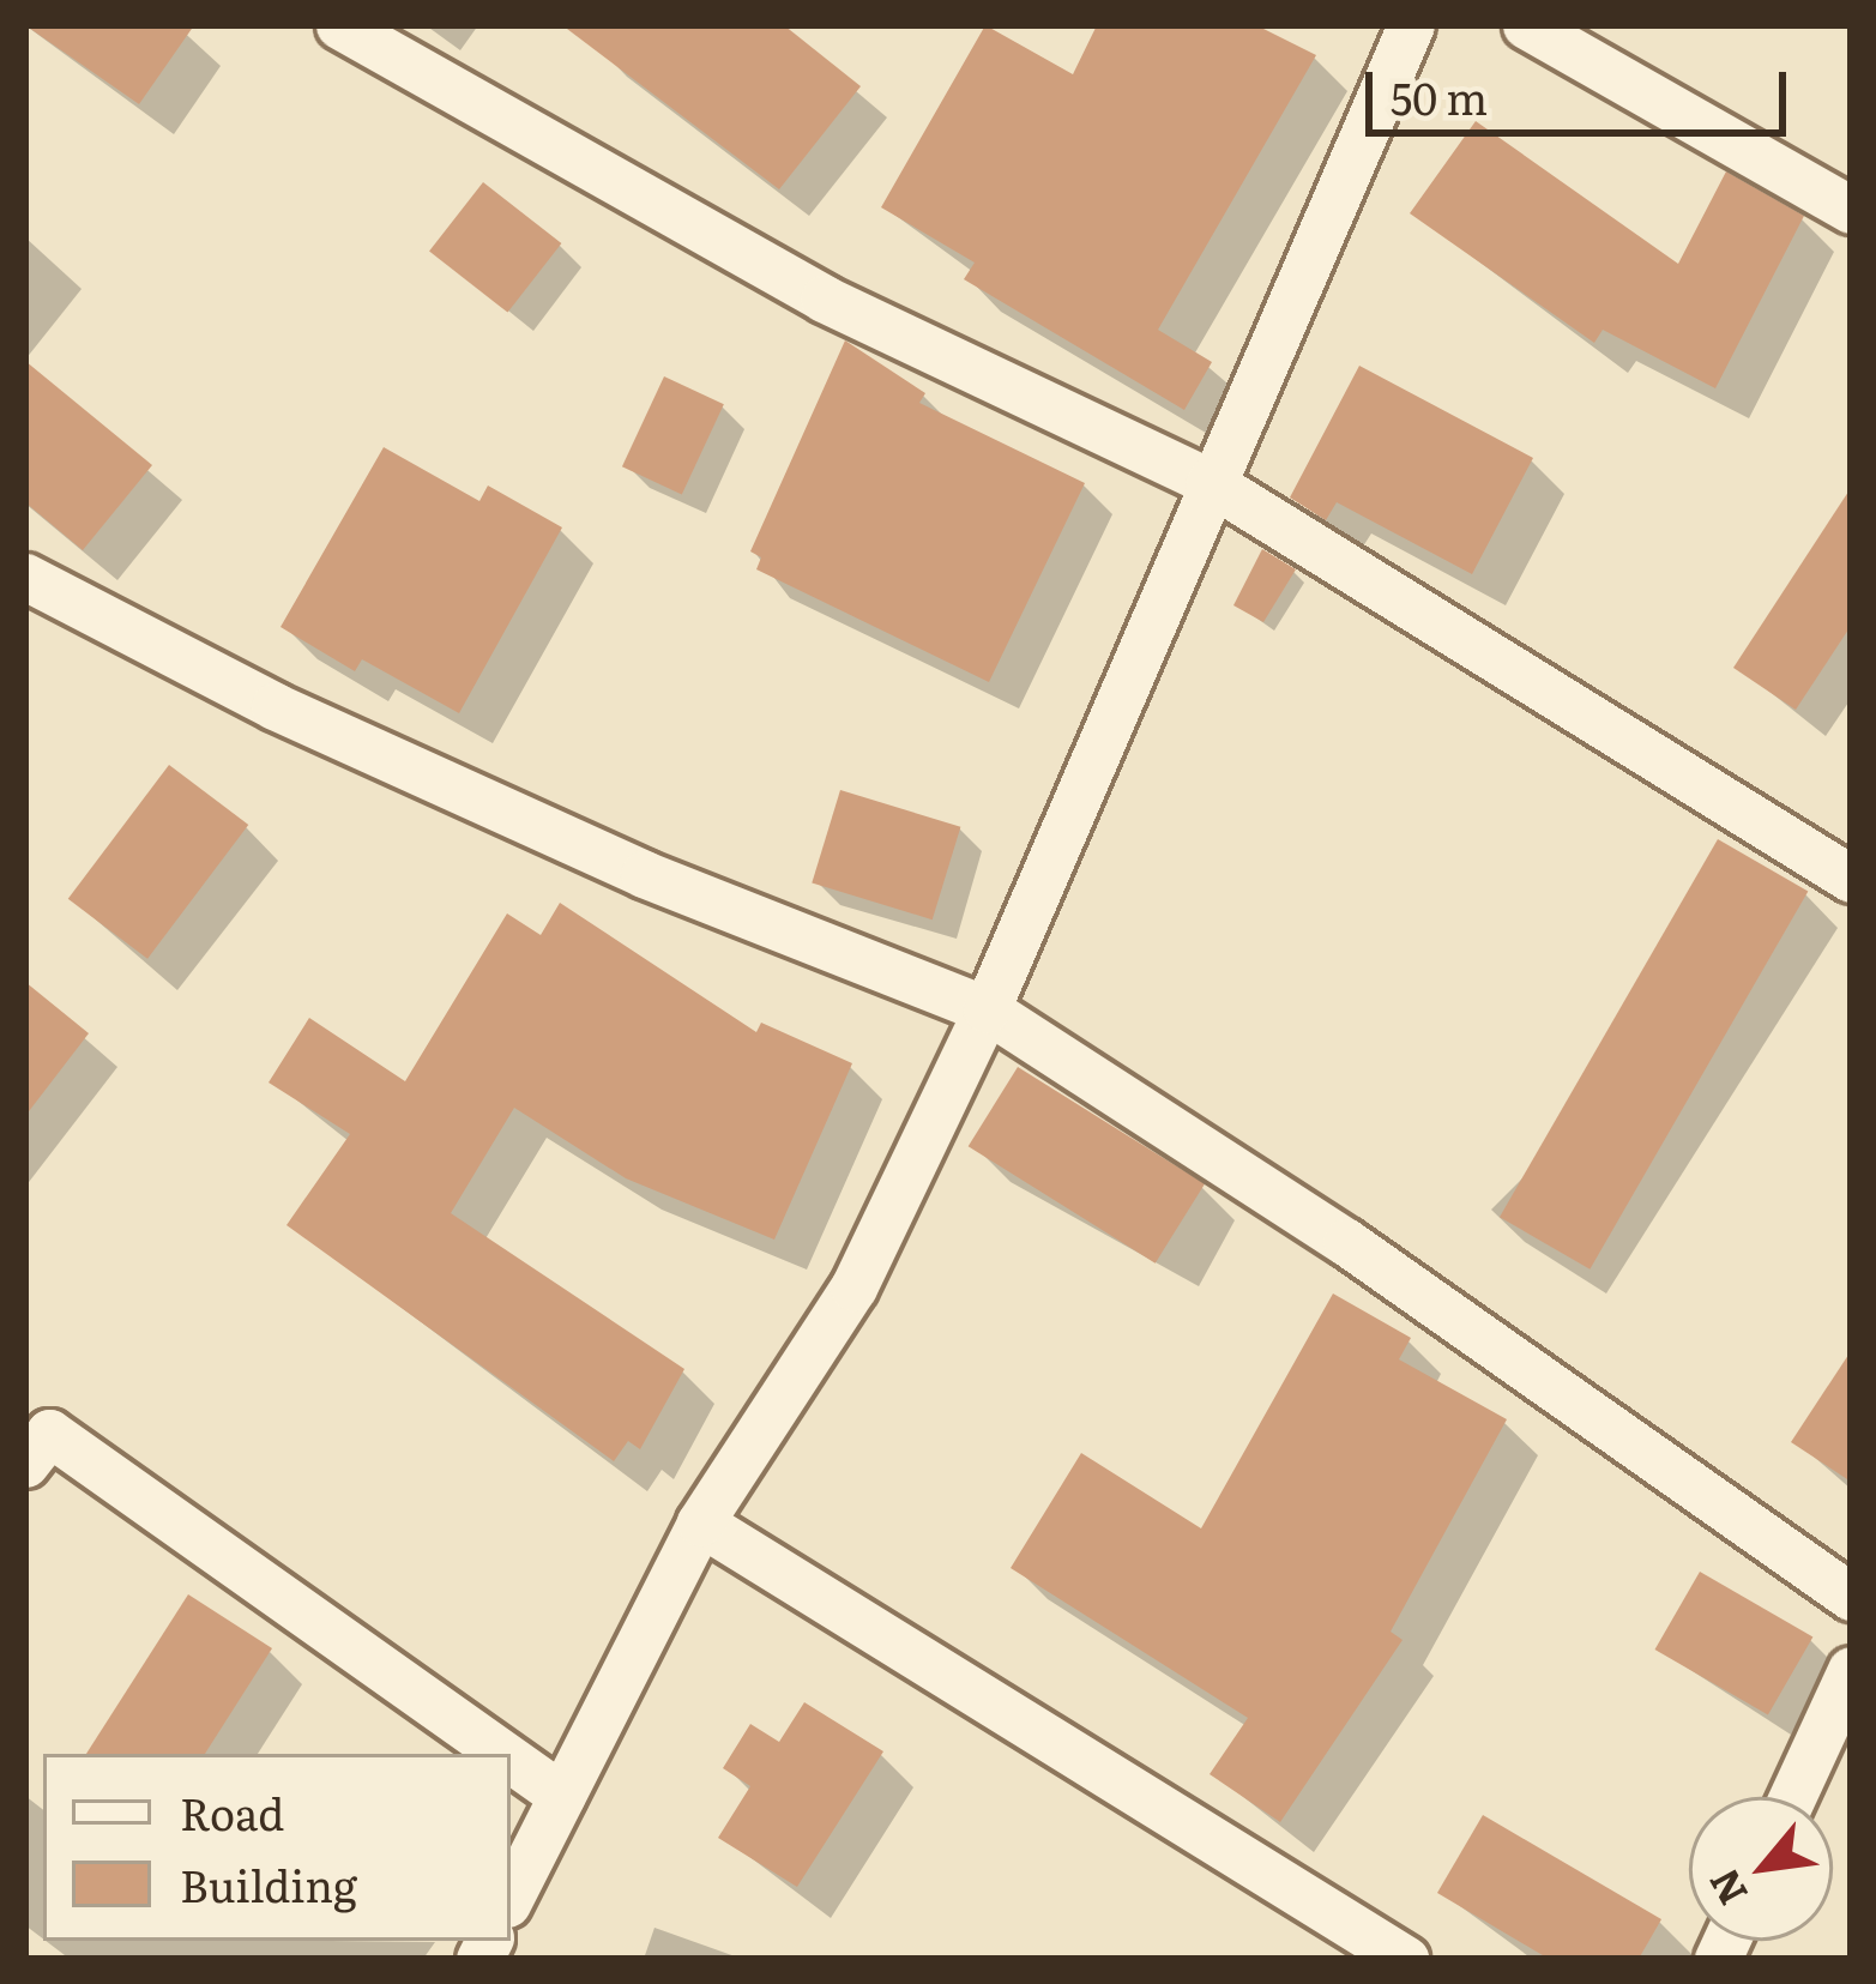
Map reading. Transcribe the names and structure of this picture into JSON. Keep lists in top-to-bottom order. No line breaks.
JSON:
{"legend":["Road","Building"],"scale_bar":"50 m","north":"bottom left"}
